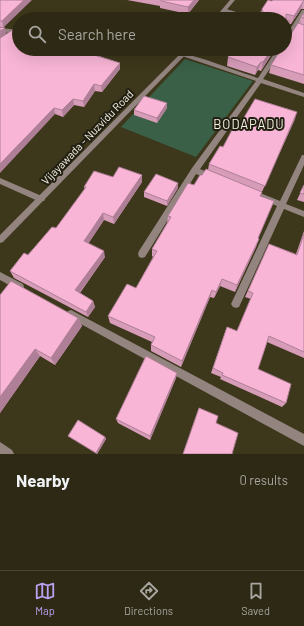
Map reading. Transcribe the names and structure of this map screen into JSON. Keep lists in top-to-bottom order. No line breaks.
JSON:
{"streets":{"street":["Vijayawada - Nuzvidu Road"]},"districts":["BODAPADU"],"page":{"search":"Search here","heading":["Nearby","0 results"],"nav":["Map","Directions","Saved"]}}
